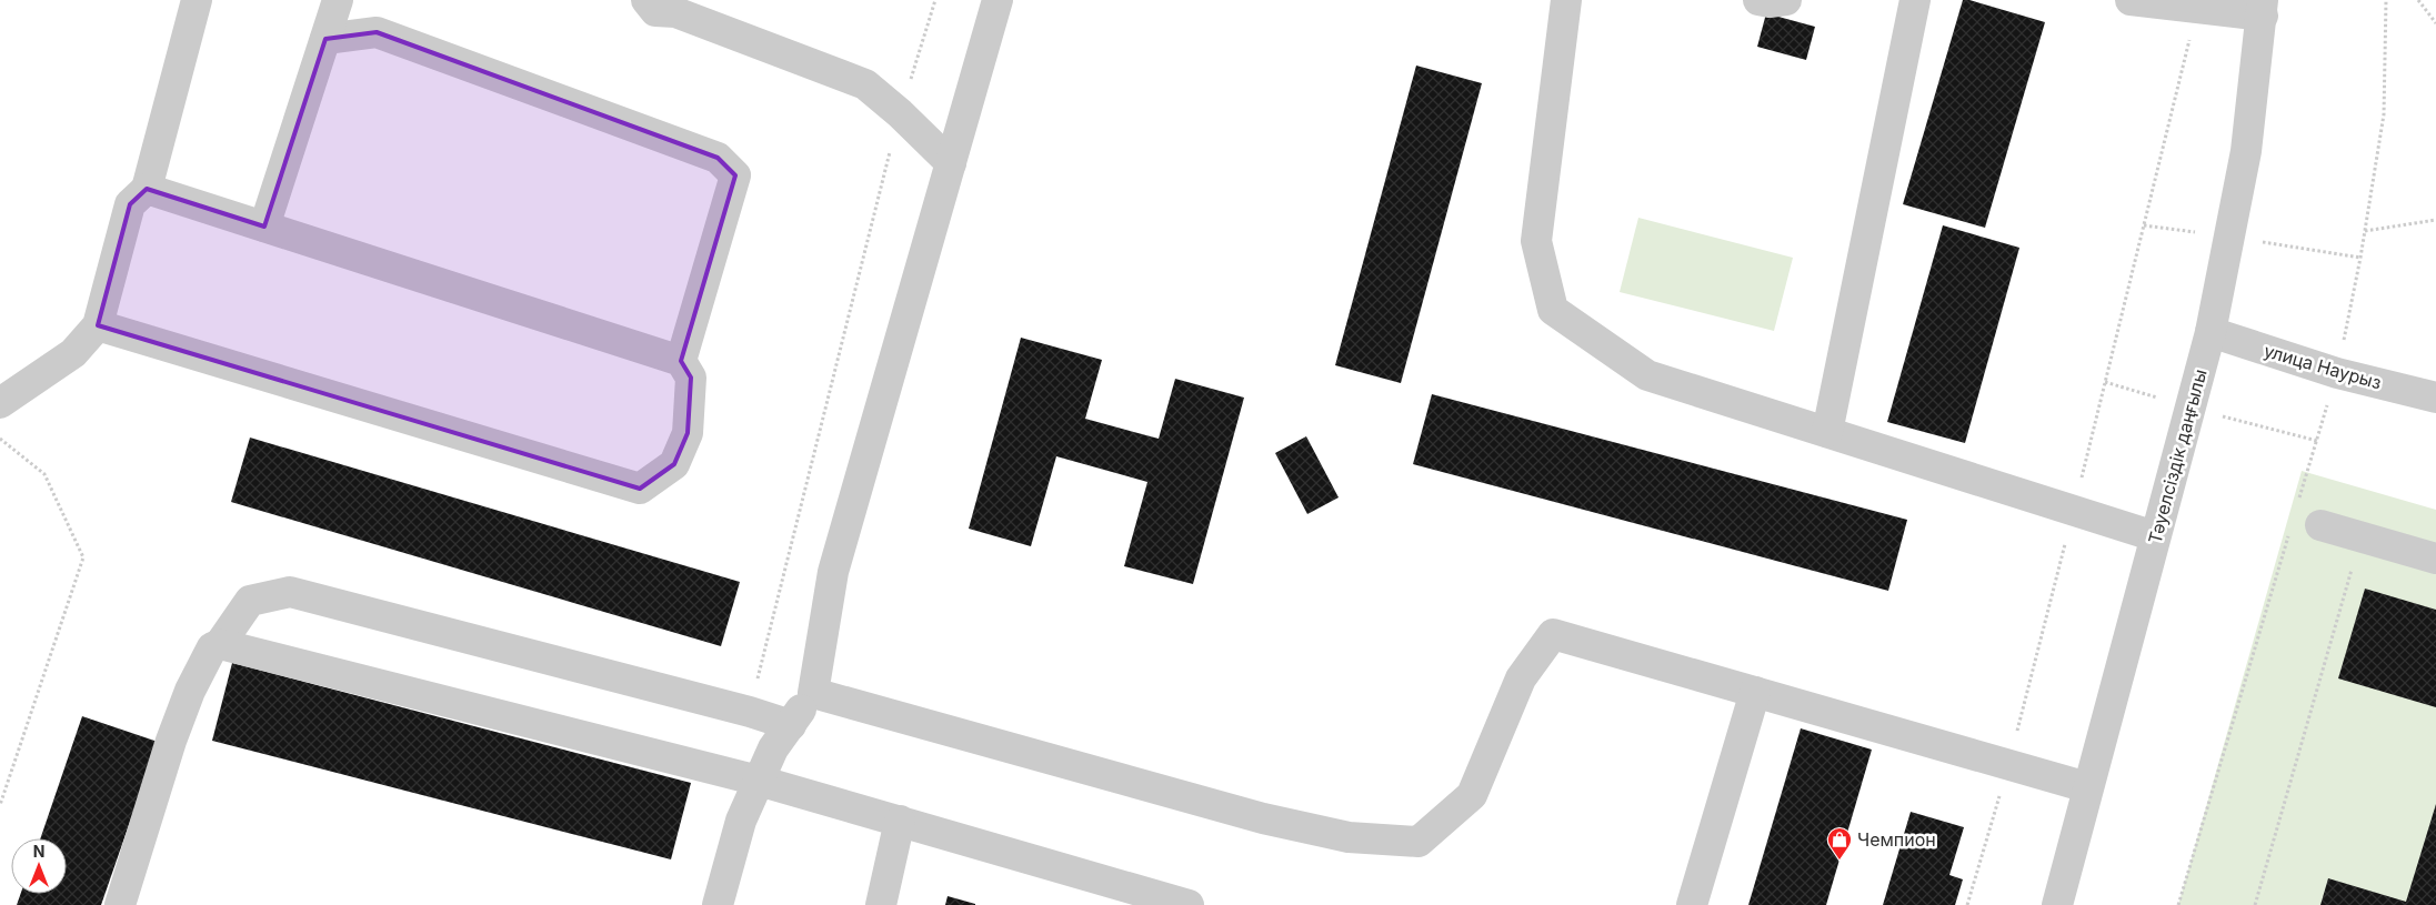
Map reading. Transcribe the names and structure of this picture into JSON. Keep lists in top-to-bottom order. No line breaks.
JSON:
{"streets":{"street":["улица Наурыз","Тәуелсіздік даңғылы"]},"crossings":[["улица Наурыз","Тәуелсіздік даңғылы"]],"places":{"shop":["Чемпион"]},"north":"top"}
